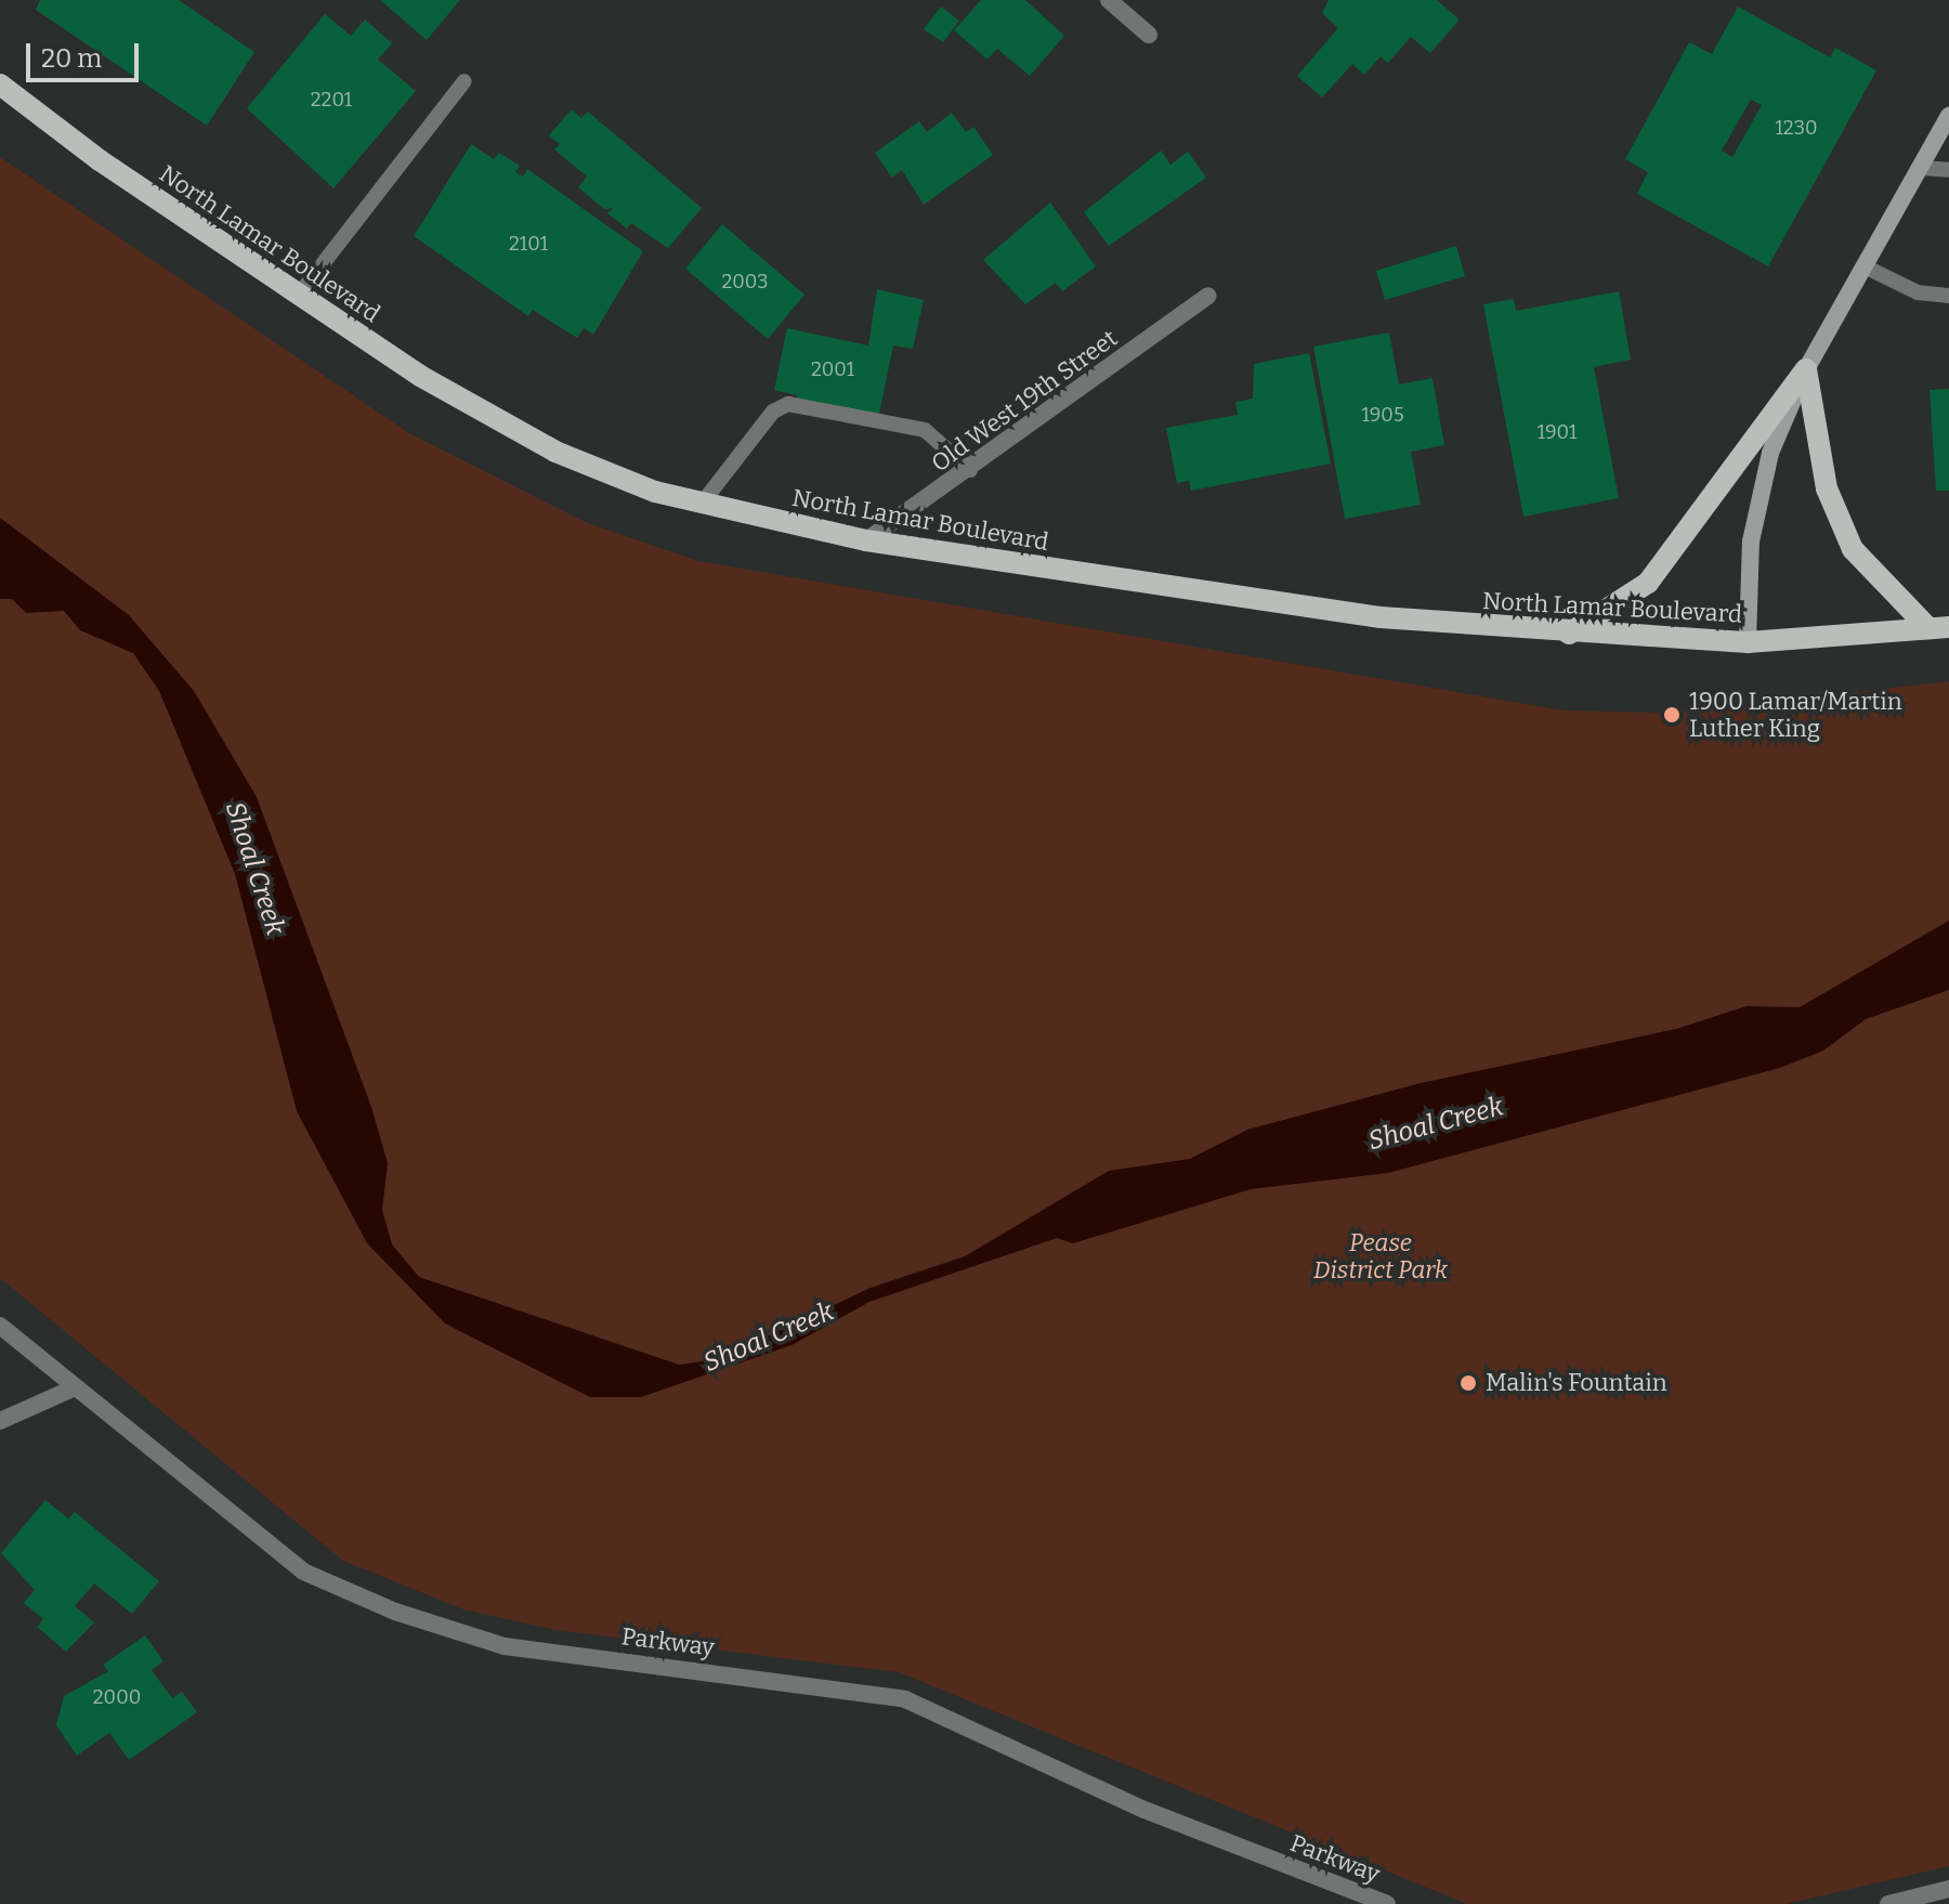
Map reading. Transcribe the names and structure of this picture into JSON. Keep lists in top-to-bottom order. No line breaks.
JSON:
{"streets":{"main road":["North Lamar Boulevard"],"street":["Old West 19th Street","Parkway"]},"crossings":[["North Lamar Boulevard","Old West 19th Street"]],"water":["Shoal Creek"],"parks":["Pease District Park"],"places":["1900 Lamar/Martin Luther King","Malin's Fountain"],"house_numbers":["2201","1230","2101","2003","2001","1905","1901","2000"],"scale_bar":"20 m"}
